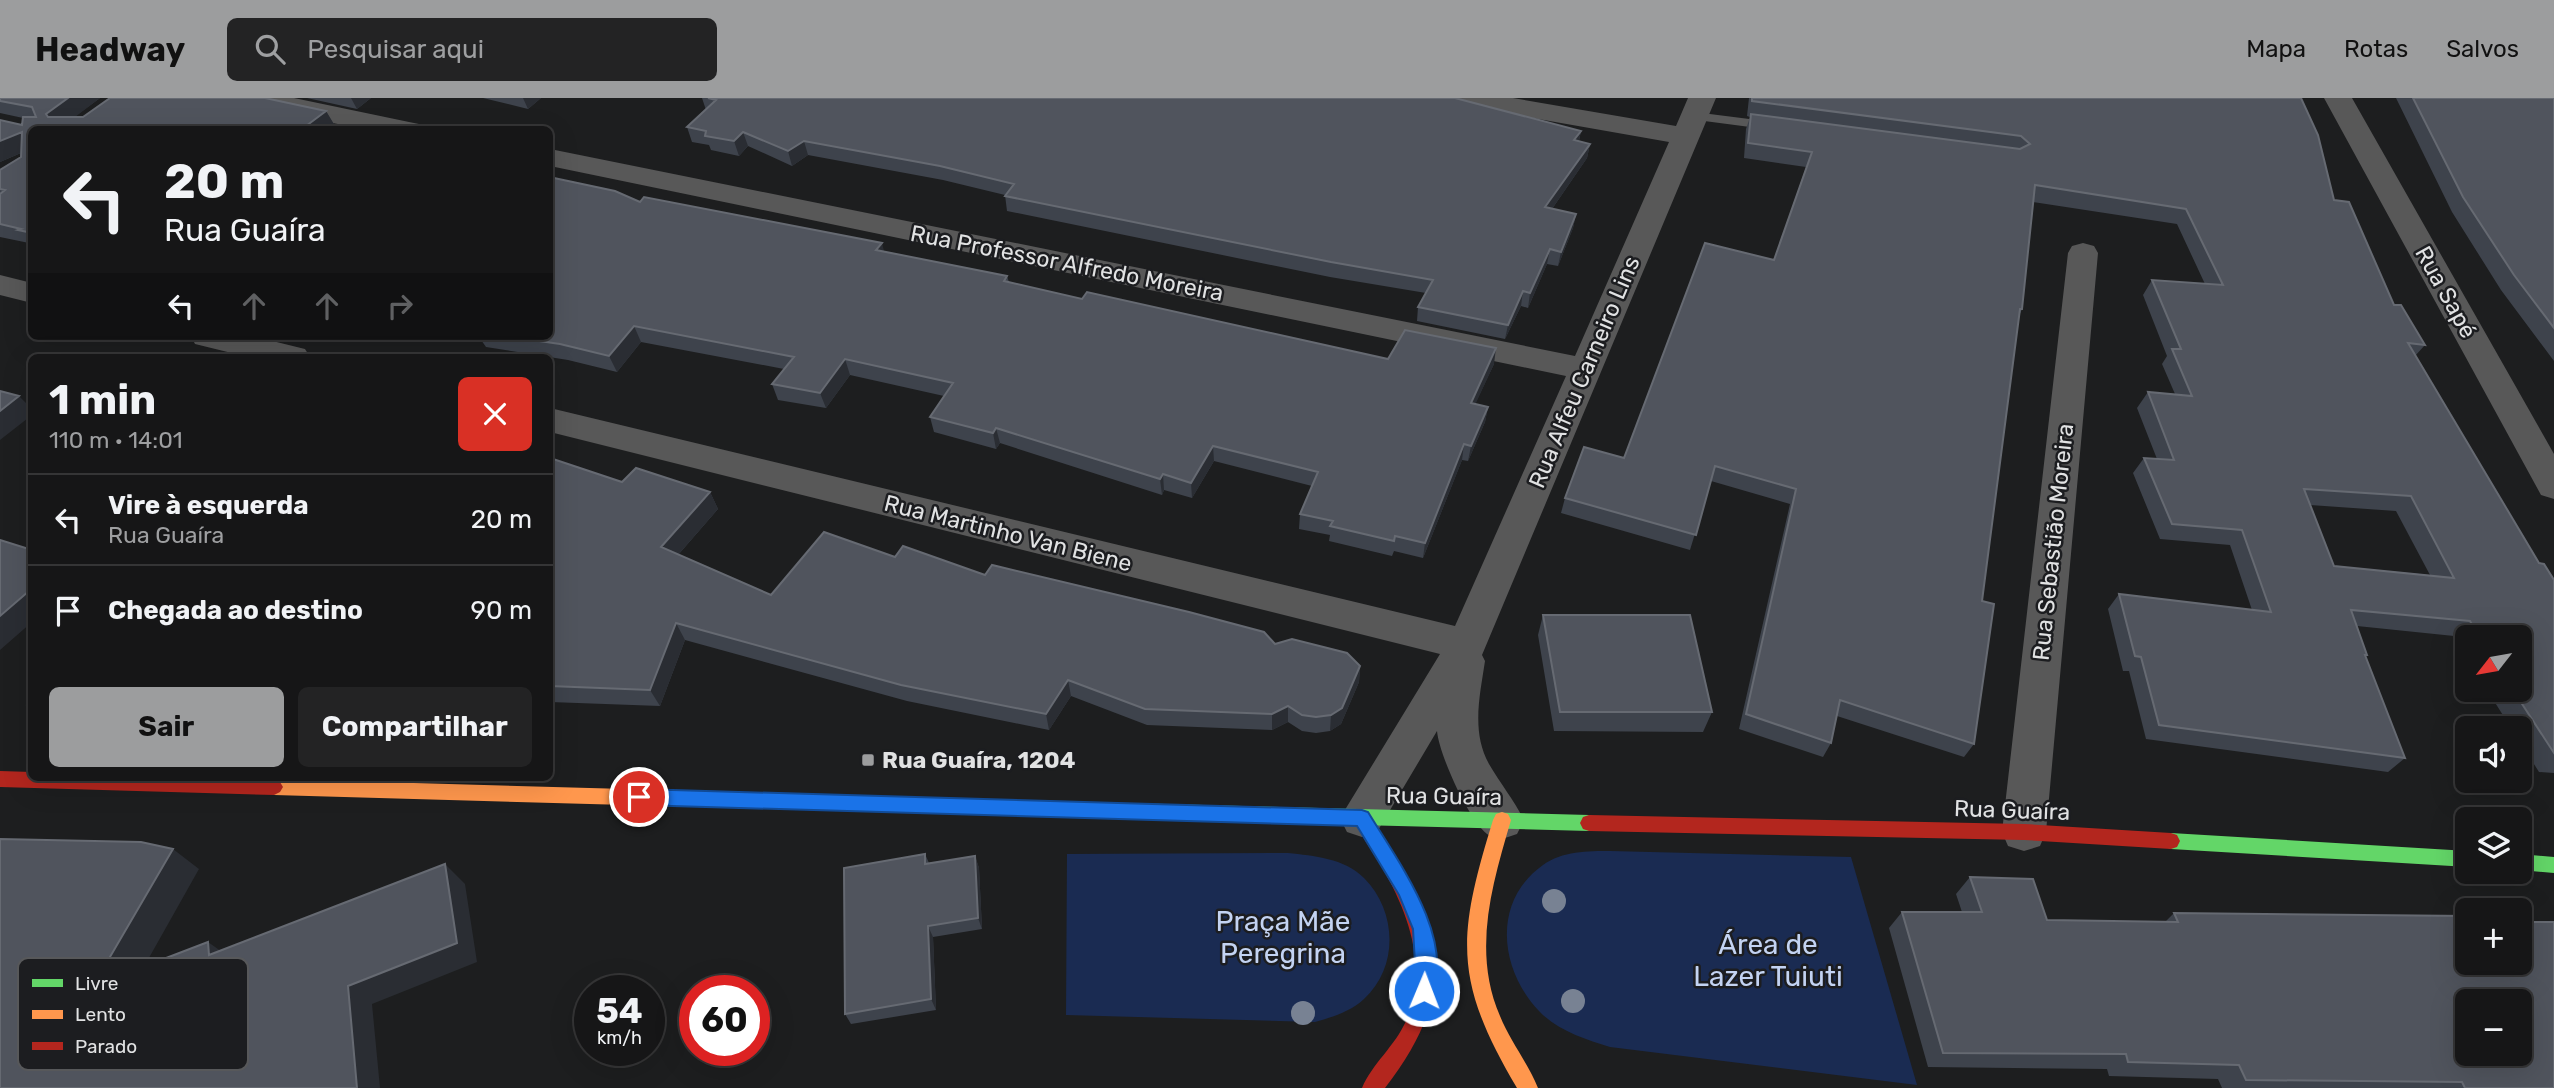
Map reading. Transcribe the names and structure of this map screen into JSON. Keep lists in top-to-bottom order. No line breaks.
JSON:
{"streets":{"main road":["Rua Guaíra"],"street":["Rua Professor Alfredo Moreira","Rua Sapé","Rua Alfeu Carneiro Lins","Rua Martinho Van Biene","Rua Sebastião Moreira"]},"crossings":[["Rua Professor Alfredo Moreira","Rua Alfeu Carneiro Lins"],["Rua Alfeu Carneiro Lins","Rua Martinho Van Biene"],["Rua Alfeu Carneiro Lins","Rua Guaíra"],["Rua Sebastião Moreira","Rua Guaíra"]],"parks":["Praça Mãe Peregrina","Área de Lazer Tuiuti"],"places":{"transit":["Rua Guaíra, 1204"]},"legend":["Livre","Lento","Parado"],"north":"bottom left","page":{"header":"Headway","search":"Pesquisar aqui","nav":["Mapa","Rotas","Salvos"],"turn":["20 m","Rua Guaíra"],"heading":["1 min","110 m · 14:01"],"list":[{"name":"Vire à esquerda","note":"Rua Guaíra","value":"20 m"},{"name":"Chegada ao destino","value":"90 m"}],"map_buttons":["+","−"],"buttons":["Sair","Compartilhar"],"speed":"54 km/h","limit":"60"}}
